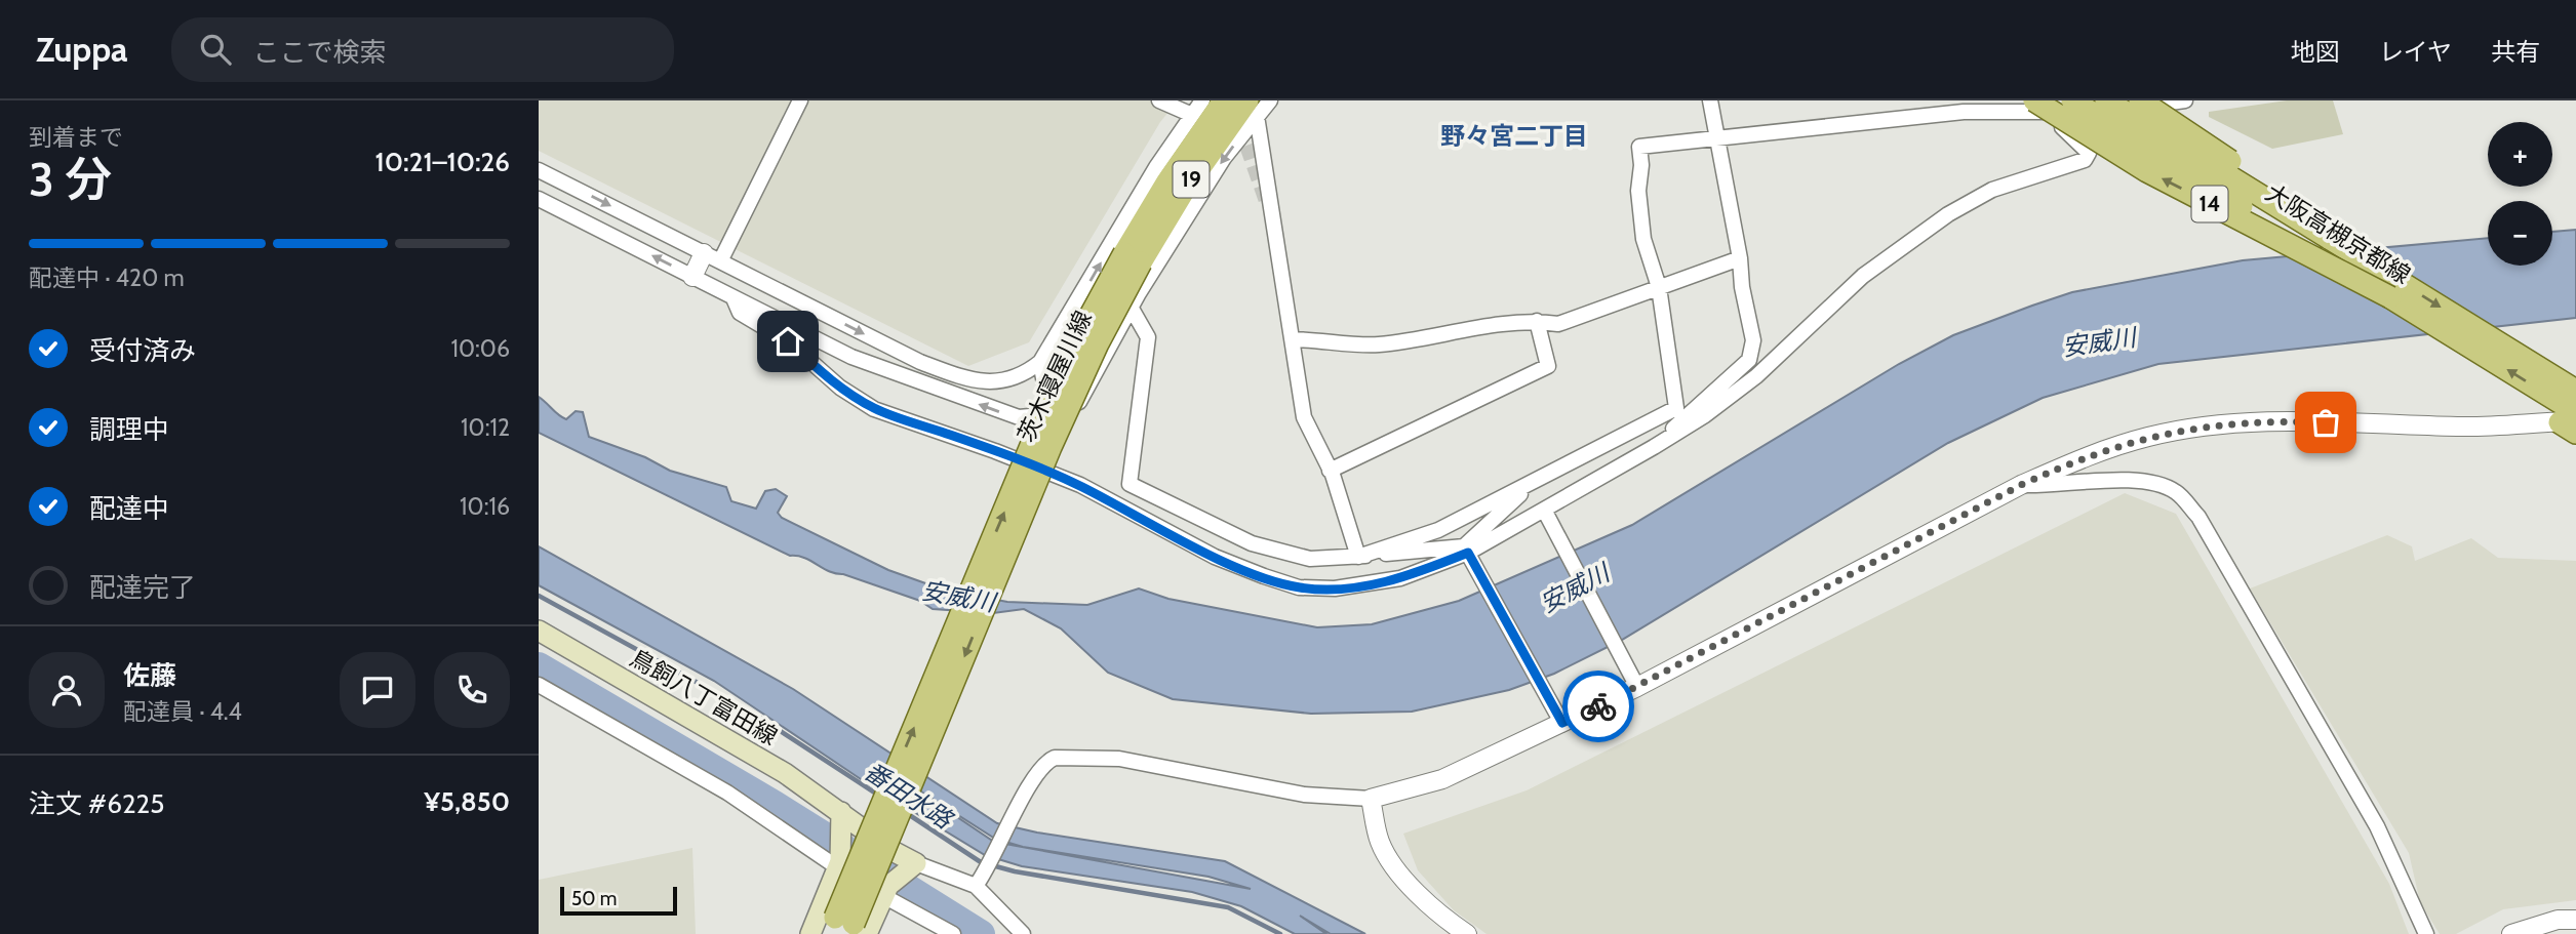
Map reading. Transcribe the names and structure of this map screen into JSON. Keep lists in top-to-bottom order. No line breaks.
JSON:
{"streets":{"main road":["19","14","大阪高槻京都線","茨木寝屋川線","鳥飼八丁富田線"]},"crossings":[["14","大阪高槻京都線"]],"districts":["野々宮二丁目"],"water":["安威川","番田水路"],"scale_bar":"50 m","page":{"header":"Zuppa","search":"ここで検索","nav":["地図","レイヤ","共有"],"heading":["3 分","到着まで","10:21–10:26"],"panel":["佐藤","配達員 · 4.4","注文 #6225","¥5,850"],"map_buttons":["+","−"],"bar":"配達中 · 420 m","list":[["受付済み","10:06"],["調理中","10:12"],["配達中","10:16"],"配達完了"],"scale":"50 m"}}
